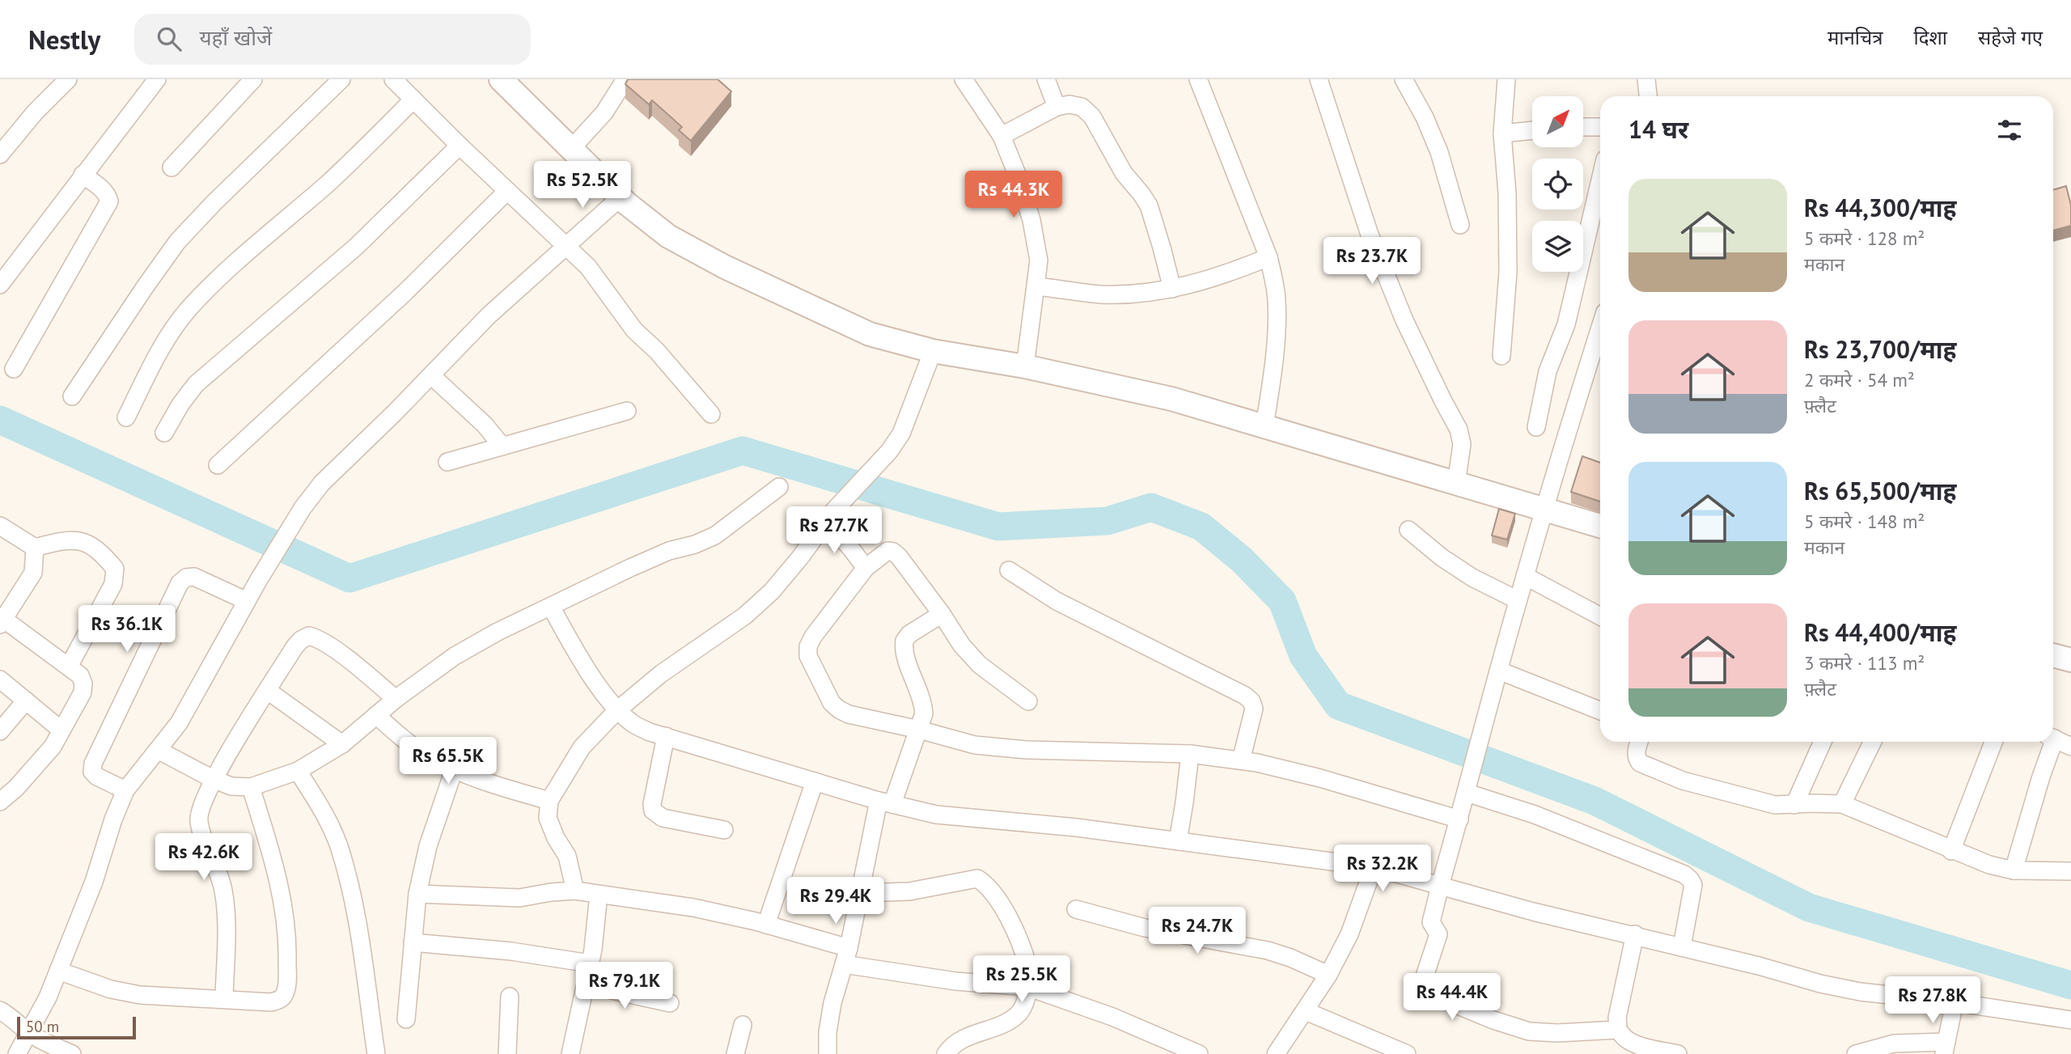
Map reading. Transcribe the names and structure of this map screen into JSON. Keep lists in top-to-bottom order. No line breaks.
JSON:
{"scale_bar":"50 m","north":"top right","page":{"header":"Nestly","search":"यहाँ खोजें","nav":["मानचित्र","दिशा","सहेजे गए"],"heading":"14 घर","price":["Rs 52.5K","Rs 44.3K","Rs 23.7K","Rs 27.7K","Rs 36.1K","Rs 65.5K","Rs 42.6K","Rs 32.2K","Rs 29.4K","Rs 24.7K","Rs 25.5K","Rs 79.1K","Rs 44.4K","Rs 27.8K"],"list":[{"name":"Rs 44,300/माह","note":"5 कमरे · 128 m² · मकान"},{"name":"Rs 23,700/माह","note":"2 कमरे · 54 m² · फ़्लैट"},{"name":"Rs 65,500/माह","note":"5 कमरे · 148 m² · मकान"},{"name":"Rs 44,400/माह","note":"3 कमरे · 113 m² · फ़्लैट"}],"scale":"50 m"}}
